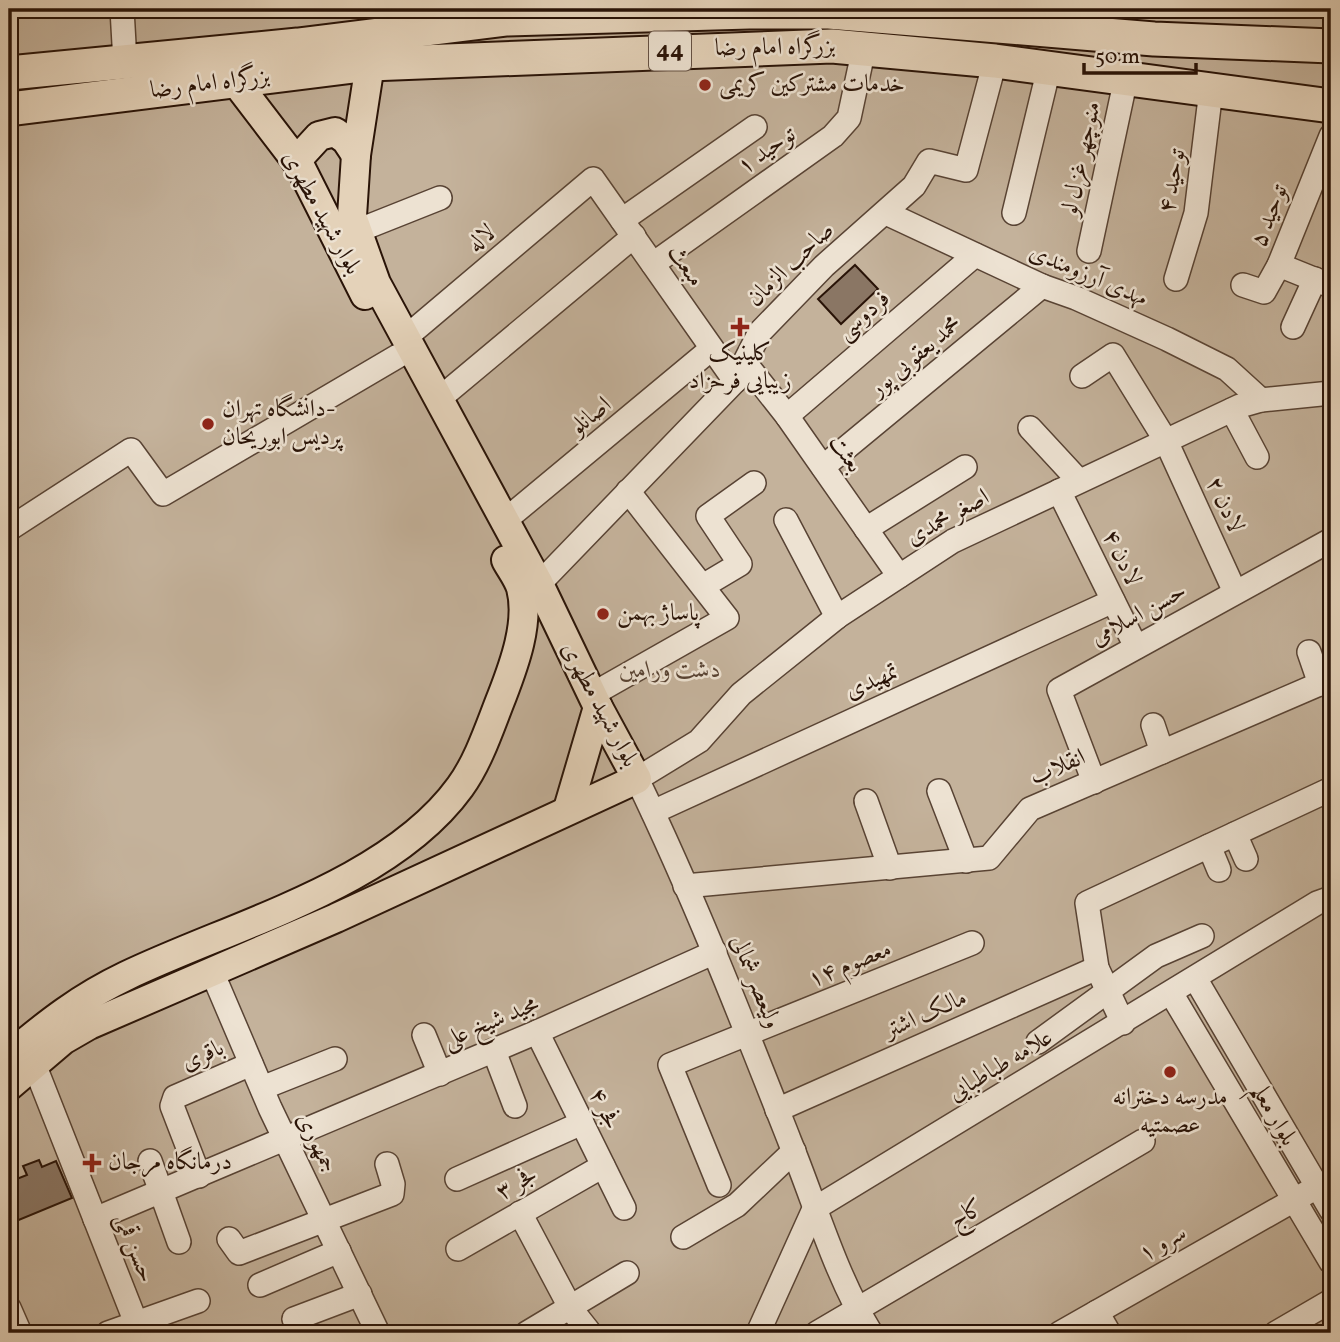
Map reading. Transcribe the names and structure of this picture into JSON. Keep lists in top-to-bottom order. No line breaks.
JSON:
{"streets":{"highway":["بزرگراه امام رضا","44"],"main road":["بلوار شهید مطهری"],"street":["توحید ۱","منوچهر غزل لو","توحید ۴","توحید ۵","لاله","صاحب الزمان","مبعث","مهدی آرزومندی","فردوسی","محمد یعقوبی پور","اصانلو","بعثت","لادن ۲","اصغر محمدی","لادن ۴","حسن اسلامی","تمهیدی","انقلاب","۱۴ معصوم","ولیعصر شمالی","مالک اشتر","مجید شیخ علی","باقری","علامه طباطبایی","فجر ۴","بلوار معلم","جمهوری","فجر ۳","کاج","سرو ۱","حسن قمی"]},"crossings":[["بزرگراه امام رضا","توحید ۱"],["بزرگراه امام رضا","منوچهر غزل لو"],["بزرگراه امام رضا","توحید ۴"],["بزرگراه امام رضا","بلوار شهید مطهری"],["بزرگراه امام رضا","صاحب الزمان"],["توحید ۱","مبعث"],["بلوار شهید مطهری","لاله"],["بلوار شهید مطهری","صاحب الزمان"],["بلوار شهید مطهری","اصانلو"],["بلوار شهید مطهری","اصغر محمدی"],["بلوار شهید مطهری","ولیعصر شمالی"],["بلوار شهید مطهری","جمهوری"],["بلوار شهید مطهری","حسن قمی"],["لاله","مبعث"],["صاحب الزمان","مبعث"],["صاحب الزمان","مهدی آرزومندی"],["صاحب الزمان","بعثت"],["مبعث","اصانلو"],["مبعث","بعثت"],["مهدی آرزومندی","فردوسی"],["مهدی آرزومندی","محمد یعقوبی پور"],["مهدی آرزومندی","اصغر محمدی"],["فردوسی","بعثت"],["محمد یعقوبی پور","بعثت"],["بعثت","اصغر محمدی"],["لادن ۲","اصغر محمدی"],["لادن ۲","حسن اسلامی"],["اصغر محمدی","لادن ۴"],["اصغر محمدی","ولیعصر شمالی"],["لادن ۴","حسن اسلامی"],["لادن ۴","تمهیدی"],["حسن اسلامی","انقلاب"],["تمهیدی","ولیعصر شمالی"],["انقلاب","ولیعصر شمالی"],["۱۴ معصوم","ولیعصر شمالی"],["ولیعصر شمالی","مالک اشتر"],["ولیعصر شمالی","مجید شیخ علی"],["ولیعصر شمالی","علامه طباطبایی"],["ولیعصر شمالی","کاج"],["مجید شیخ علی","باقری"],["مجید شیخ علی","فجر ۴"],["مجید شیخ علی","جمهوری"],["مجید شیخ علی","حسن قمی"],["باقری","جمهوری"],["علامه طباطبایی","بلوار معلم"],["فجر ۴","فجر ۳"],["بلوار معلم","سرو ۱"]],"parks":["دشت ورامین"],"places":{"other":["خدمات مشترکین کریمی","دانشگاه تهران- پردیس ابوریحان","پاساژ بهمن","مدرسه دخترانه عصمتیه"],"health":["کلینیک زیبایی فرحزاد","درمانگاه مرجان"]},"scale_bar":"50 m"}
